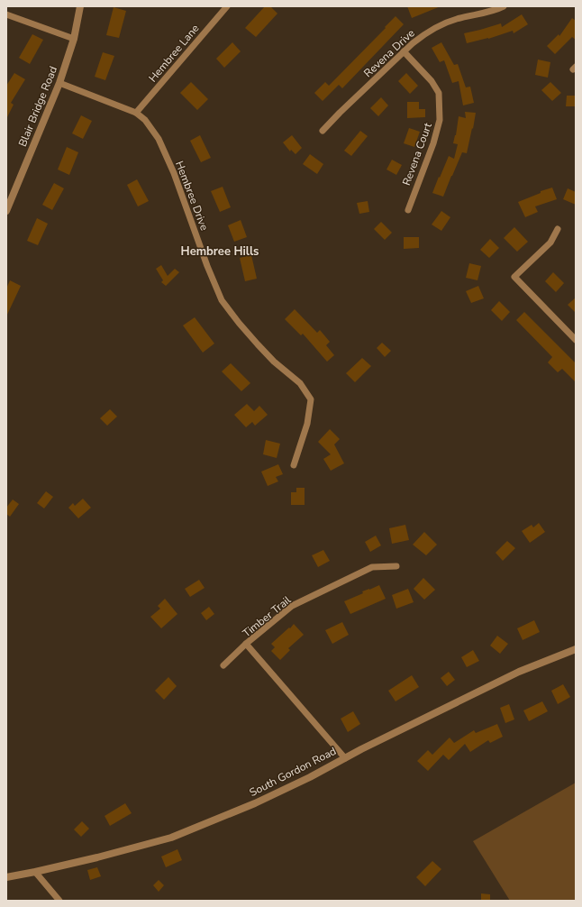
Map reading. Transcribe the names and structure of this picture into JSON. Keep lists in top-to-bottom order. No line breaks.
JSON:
{"streets":{"street":["Hembree Lane","Revena Drive","Blair Bridge Road","Revena Court","Hembree Drive","Timber Trail","South Gordon Road"]},"crossings":[["Hembree Lane","Hembree Drive"],["Revena Drive","Revena Court"],["Blair Bridge Road","Hembree Drive"],["Timber Trail","South Gordon Road"]],"districts":["Hembree Hills"]}
